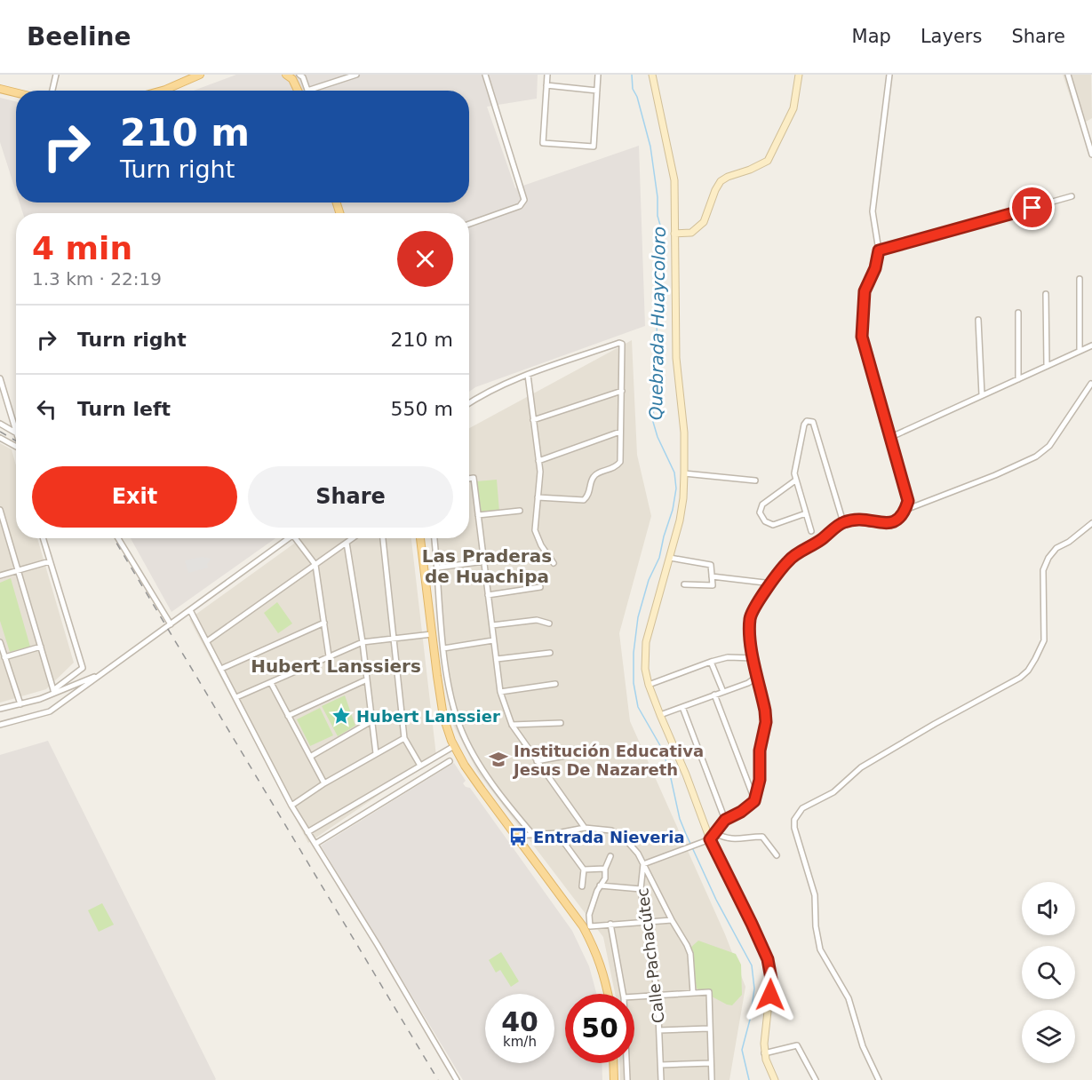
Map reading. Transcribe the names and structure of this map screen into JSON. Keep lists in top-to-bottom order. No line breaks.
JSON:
{"streets":{"street":["Calle Pachacútec"]},"districts":["Las Praderas de Huachipa","Hubert Lanssiers"],"water":["Quebrada Huaycoloro"],"places":{"place":["Hubert Lanssier"],"school or university":["Institución Educativa Jesus De Nazareth"],"bus stop":["Entrada Nieveria"]},"page":{"header":"Beeline","nav":["Map","Layers","Share"],"turn":["210 m","Turn right"],"heading":["4 min","1.3 km · 22:19"],"list":[{"name":"Turn right","value":"210 m"},{"name":"Turn left","value":"550 m"}],"buttons":["Exit","Share"],"speed":"40 km/h","limit":"50"}}
